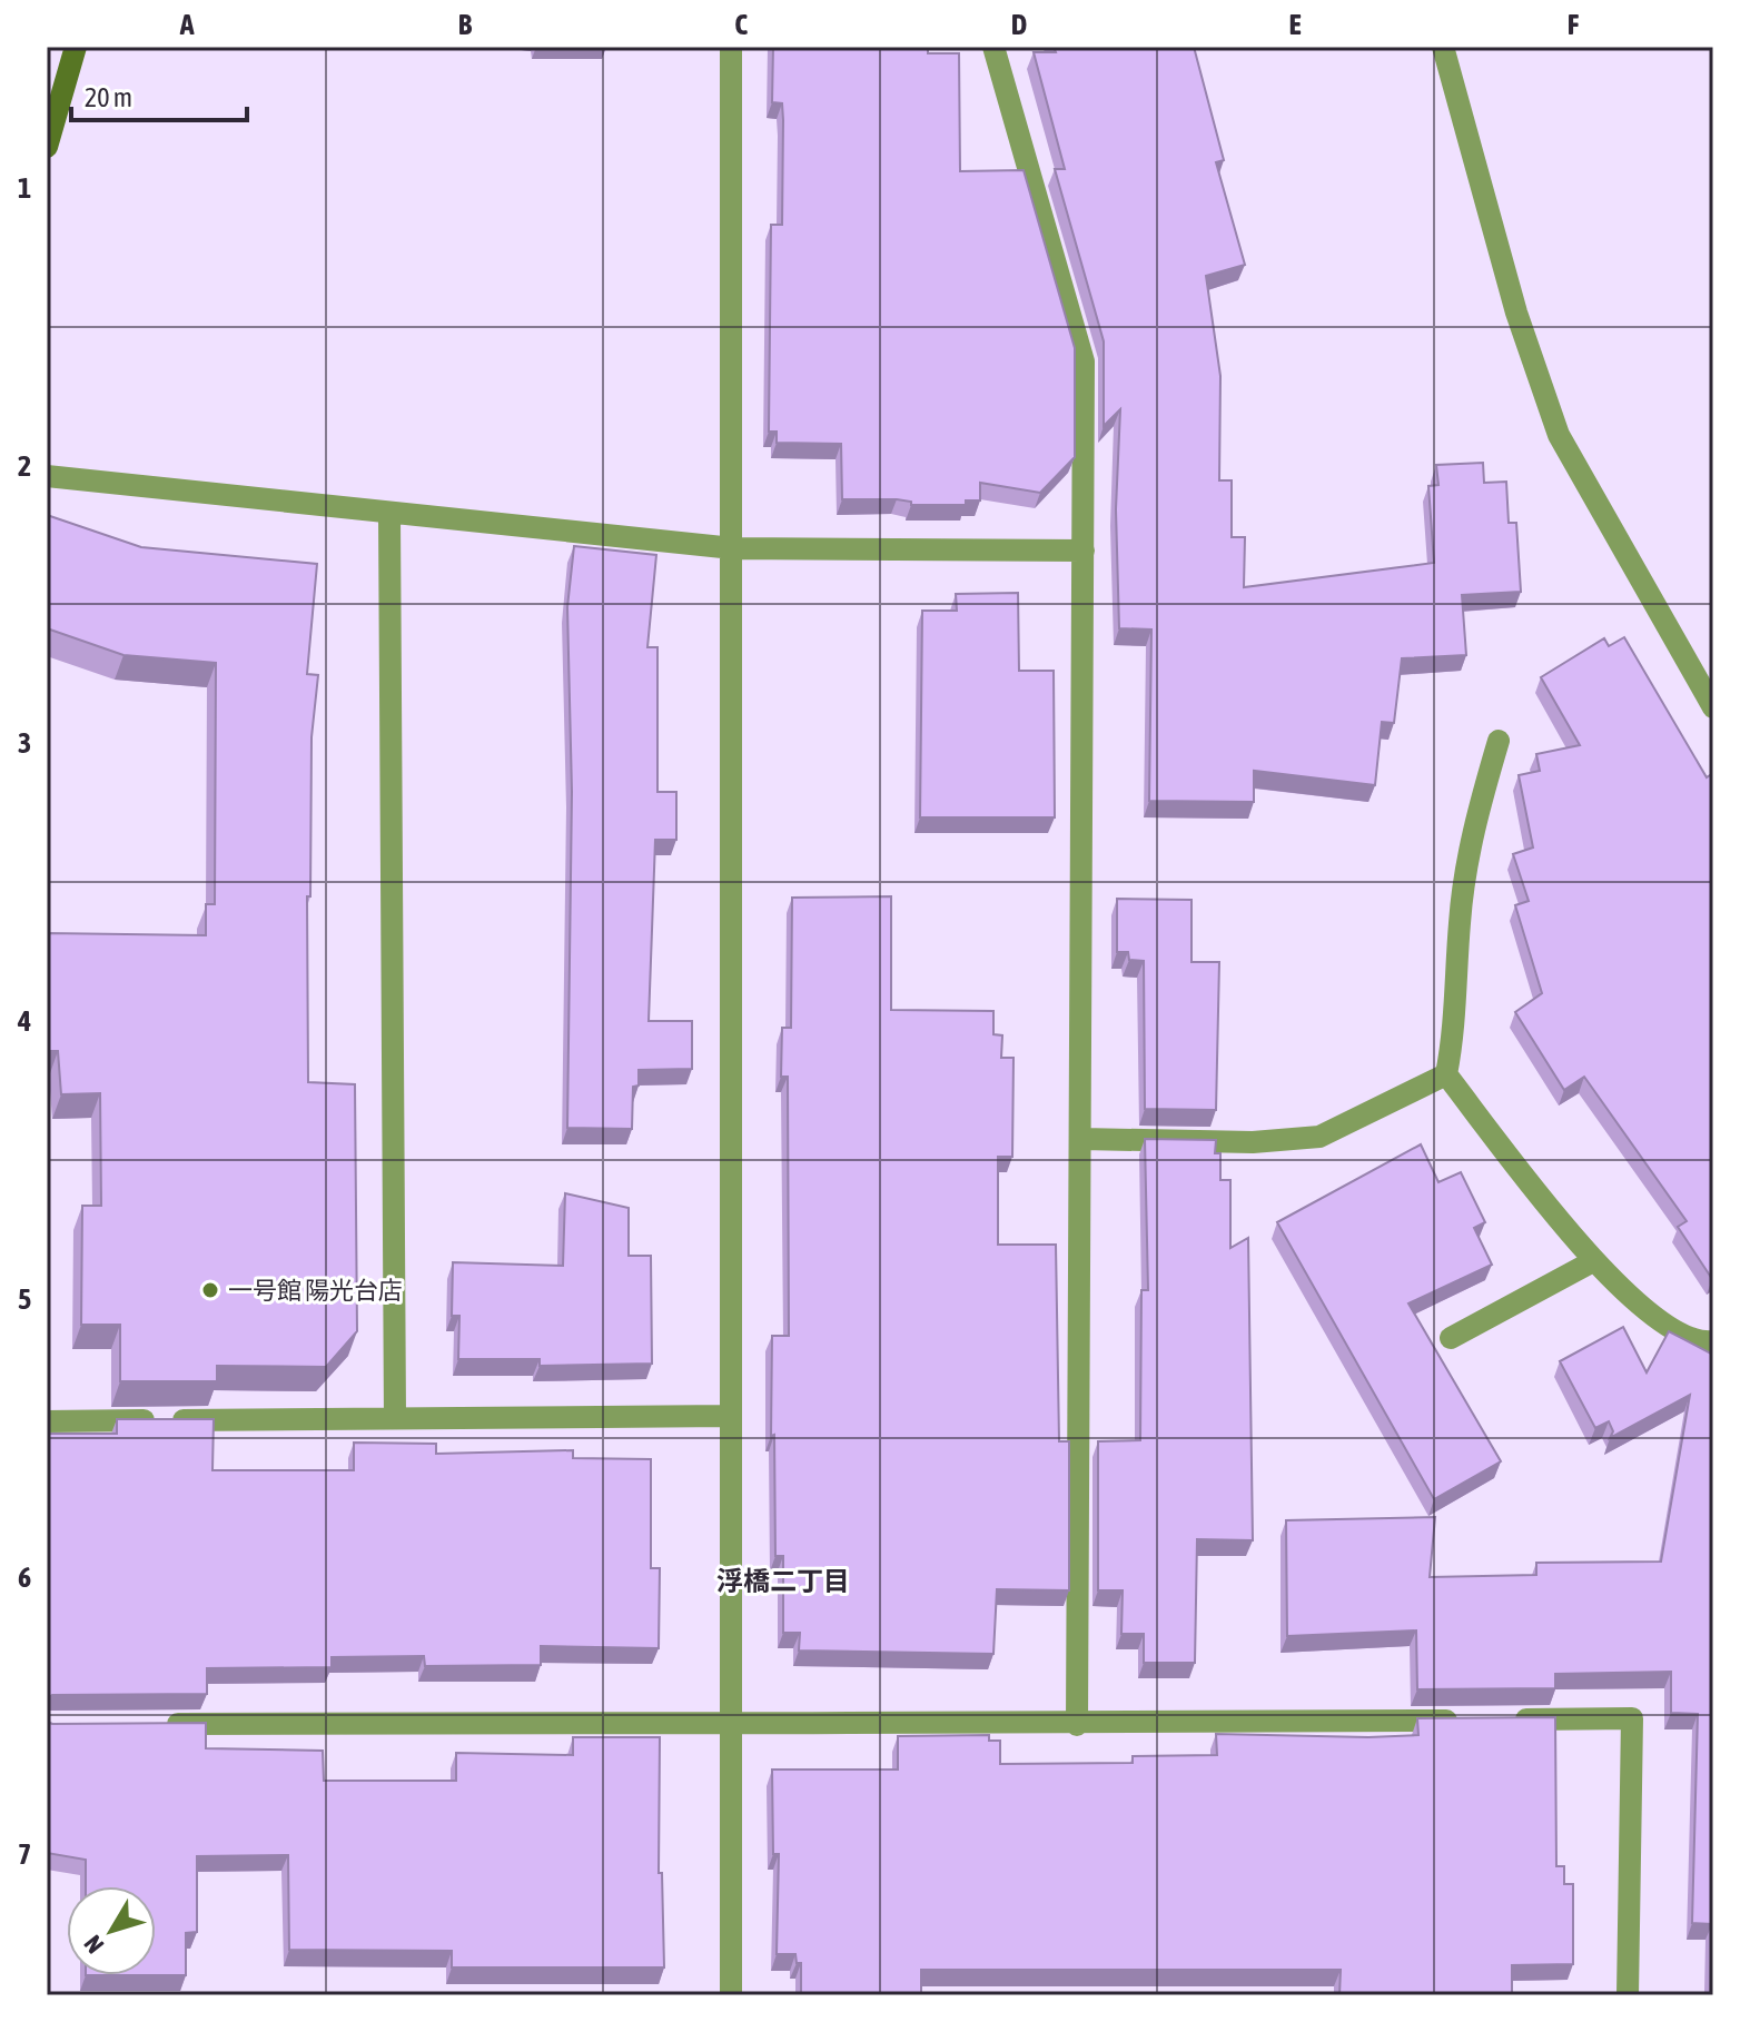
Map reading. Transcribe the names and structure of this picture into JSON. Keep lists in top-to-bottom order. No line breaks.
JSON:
{"districts":["浮橋二丁目"],"places":["一号館 陽光台店"],"scale_bar":"20 m","north":"bottom left","grid":{"columns":["A","B","C","D","E","F"],"rows":["1","2","3","4","5","6","7"]}}
